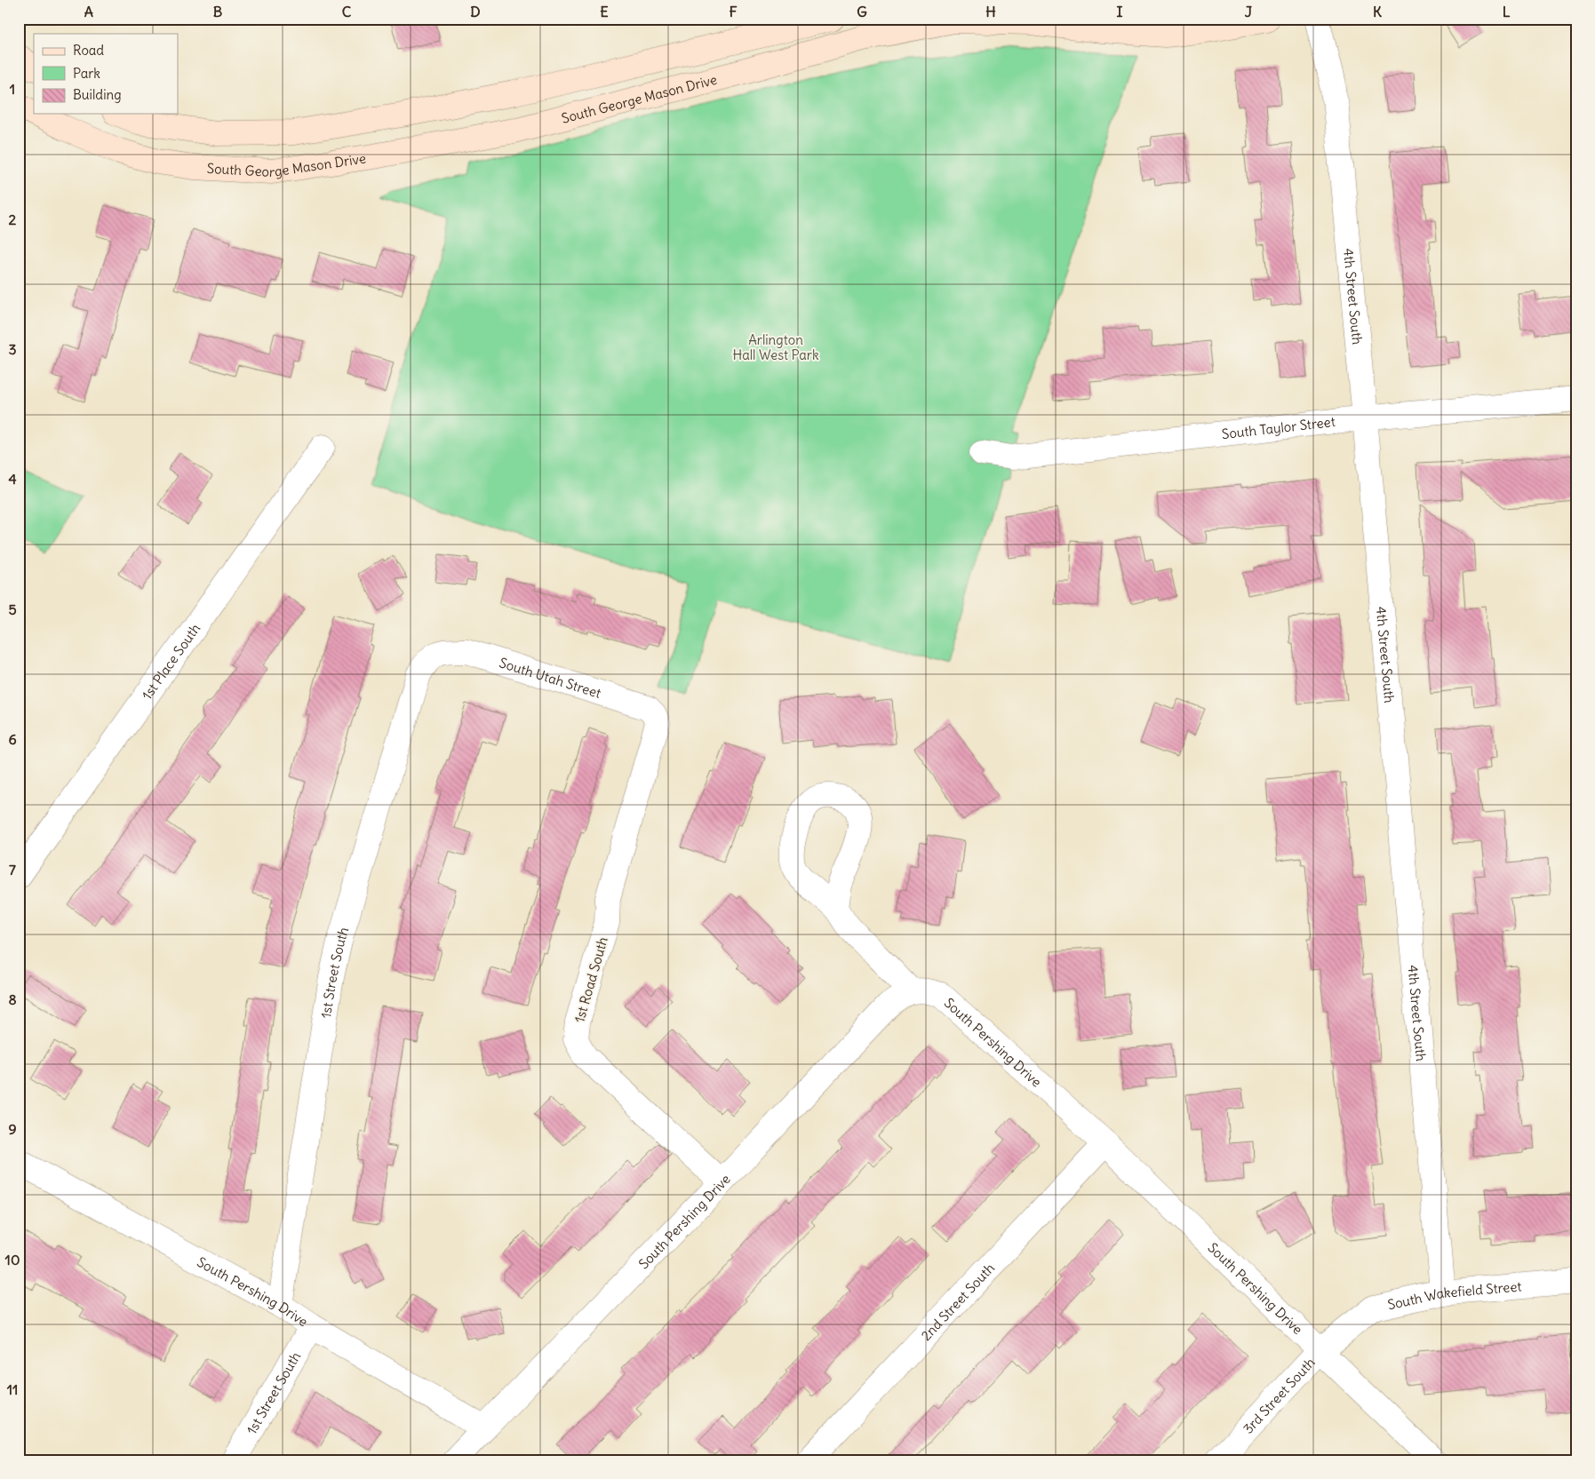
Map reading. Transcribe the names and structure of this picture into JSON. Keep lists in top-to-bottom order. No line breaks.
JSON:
{"streets":{"main road":["South George Mason Drive"],"street":["4th Street South","South Taylor Street","1st Place South","South Utah Street","1st Street South","1st Road South","South Pershing Drive","South Wakefield Street","2nd Street South","3rd Street South"]},"crossings":[["4th Street South","South Taylor Street"],["4th Street South","South Wakefield Street"],["South Utah Street","1st Street South"],["South Utah Street","1st Road South"],["1st Street South","South Pershing Drive"],["1st Road South","South Pershing Drive"],["South Pershing Drive","South Wakefield Street"],["South Pershing Drive","2nd Street South"],["South Pershing Drive","3rd Street South"],["South Wakefield Street","3rd Street South"]],"parks":["Arlington Hall West Park"],"legend":["Road","Park","Building"],"grid":{"columns":["A","B","C","D","E","F","G","H","I","J","K","L"],"rows":["1","2","3","4","5","6","7","8","9","10","11"]}}
